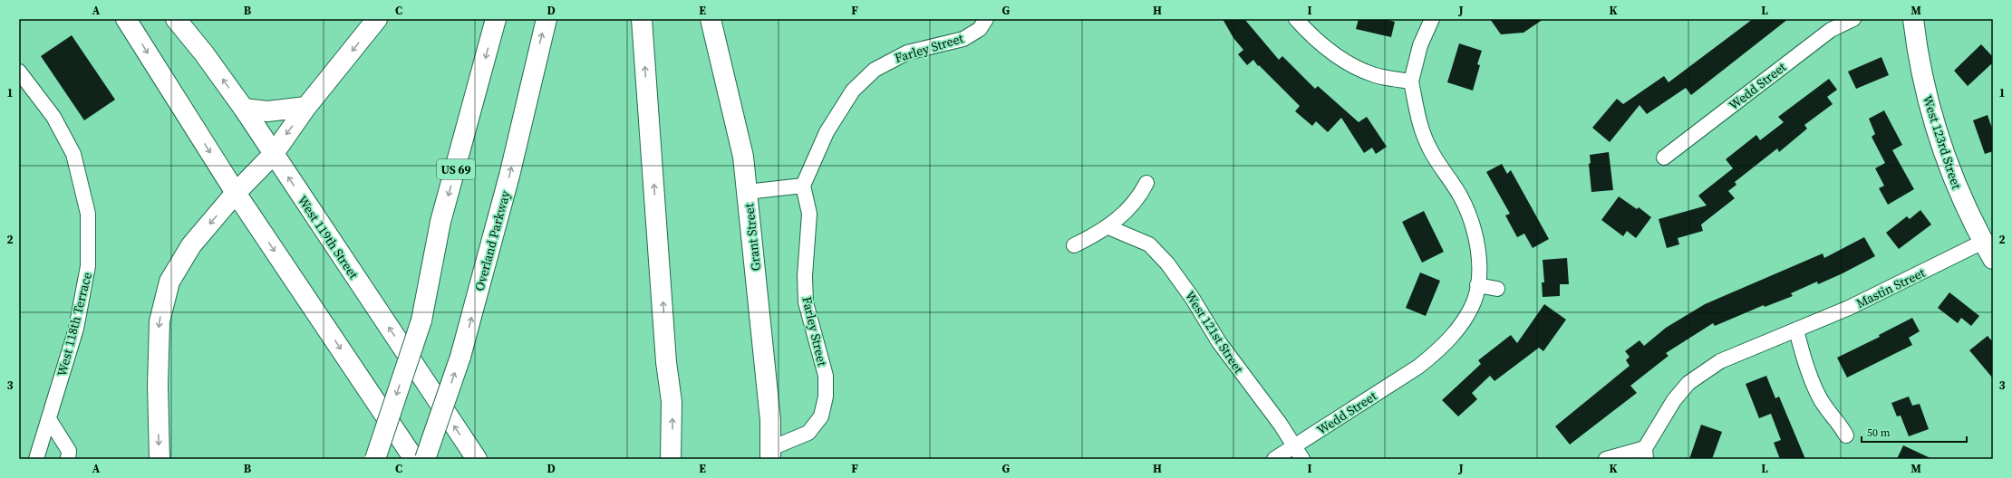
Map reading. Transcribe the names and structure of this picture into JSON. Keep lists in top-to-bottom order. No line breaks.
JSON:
{"streets":{"main road":["West 123rd Street","US 69","West 119th Street","Grant Street","Overland Parkway"],"street":["Farley Street","Wedd Street","Mastin Street","West 118th Terrace","West 121st Street"]},"crossings":[["Farley Street","Grant Street"],["Wedd Street","West 121st Street"],["West 123rd Street","Mastin Street"]],"scale_bar":"50 m","grid":{"columns":["A","B","C","D","E","F","G","H","I","J","K","L","M"],"rows":["1","2","3"]}}
